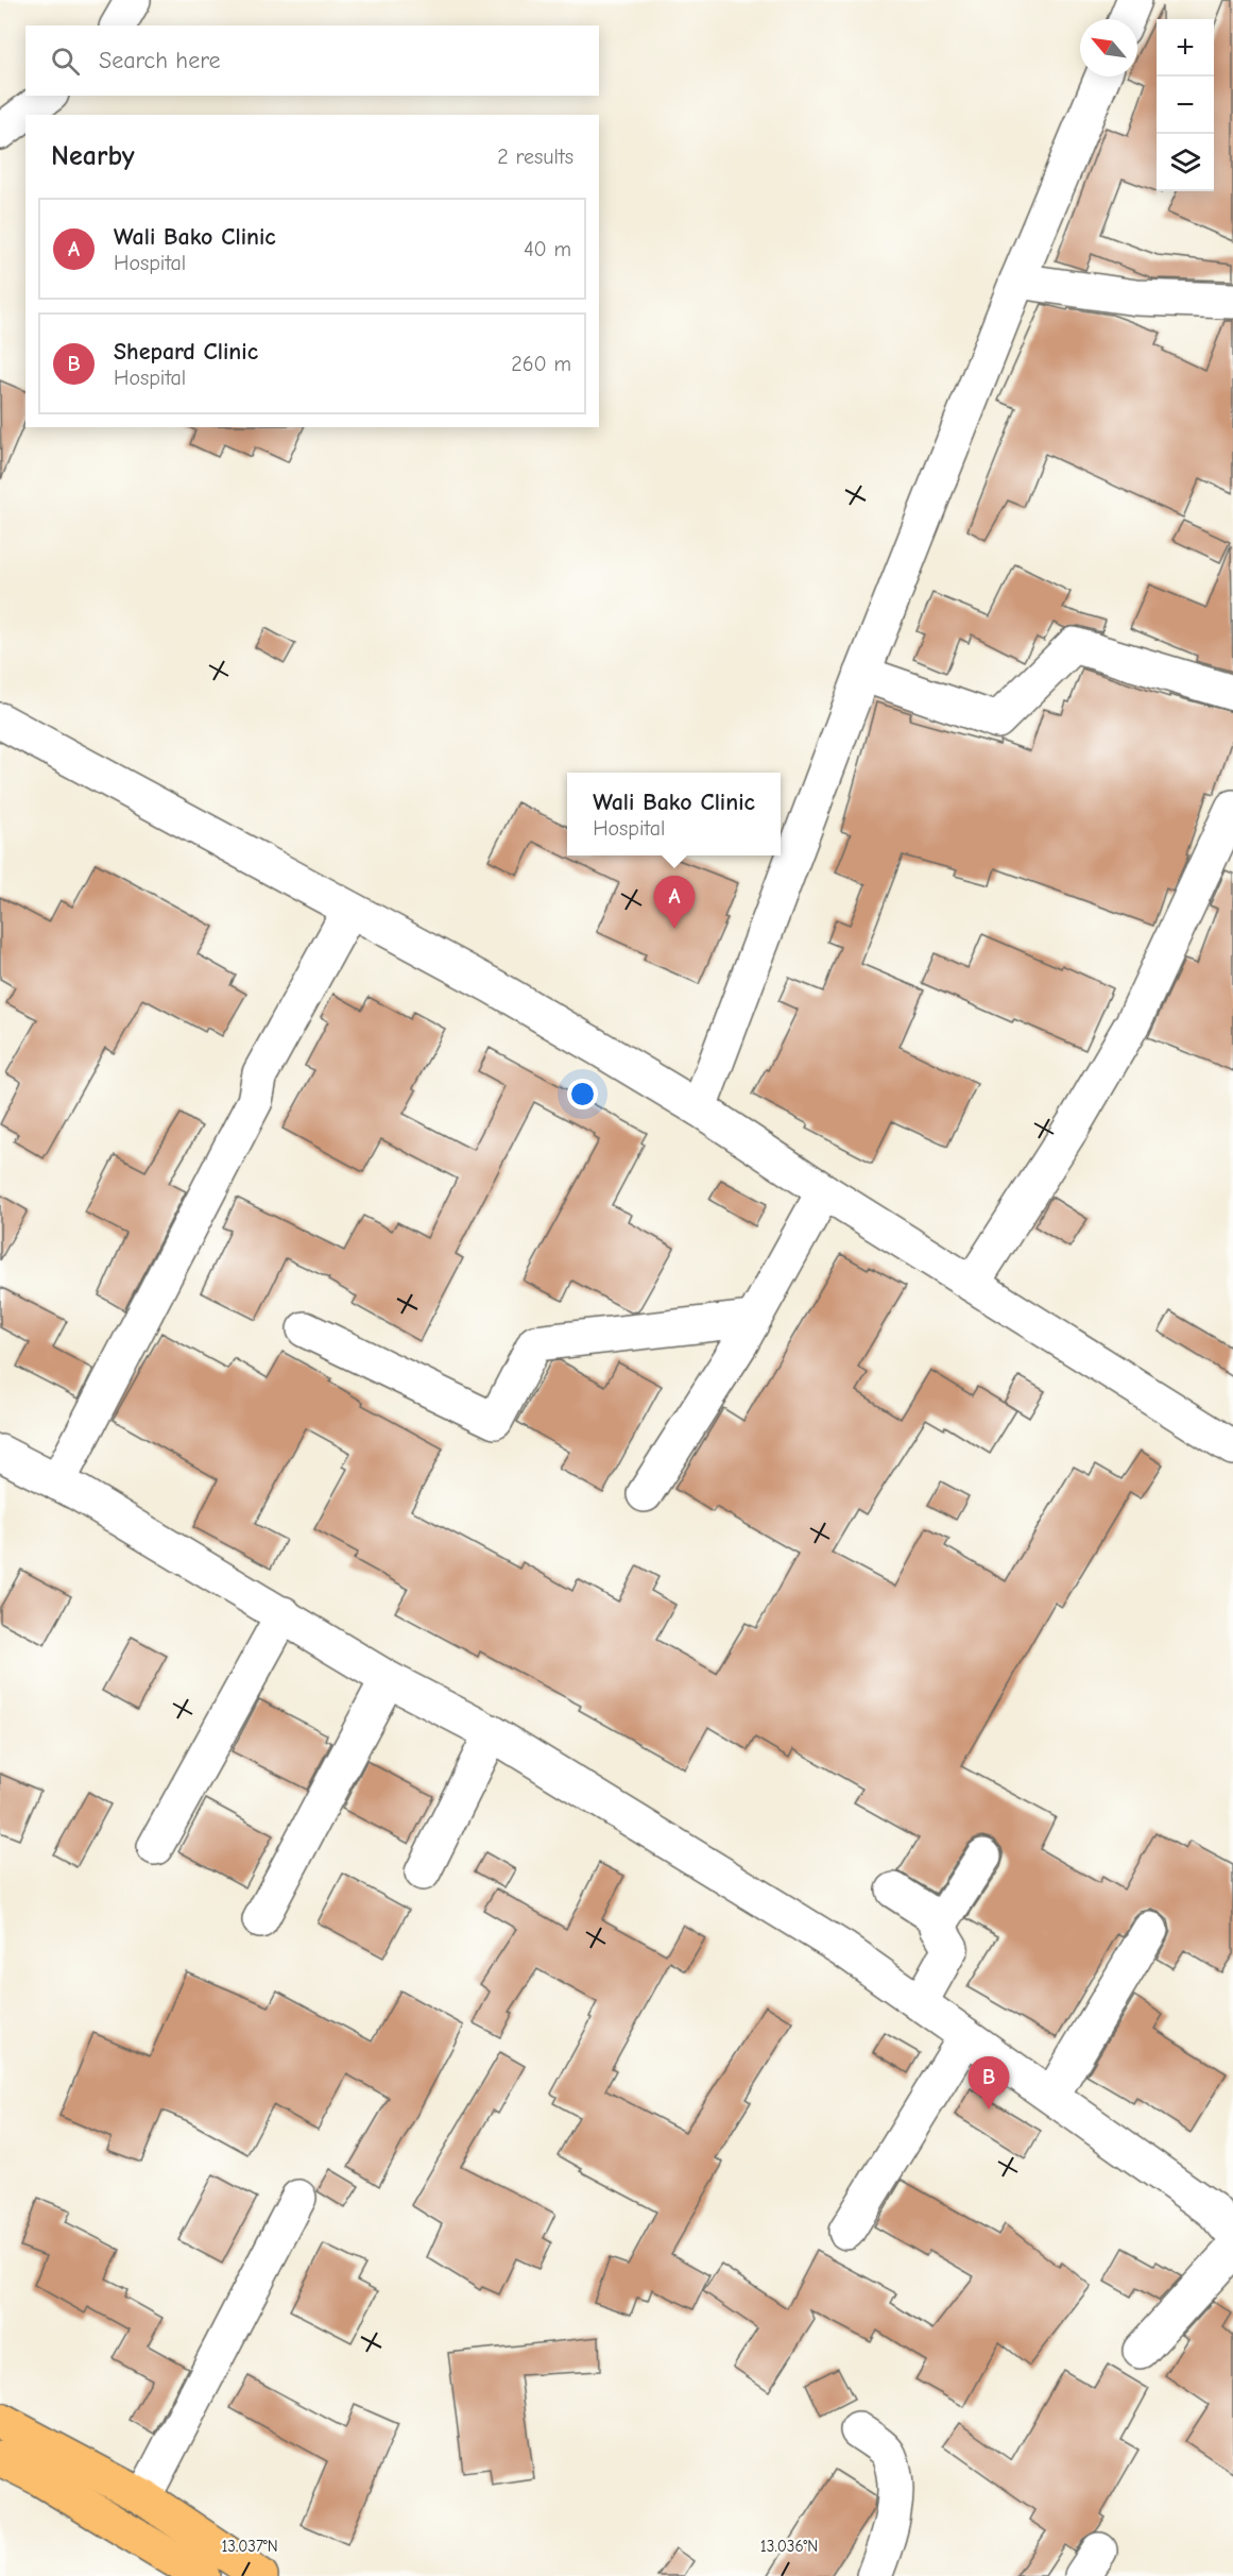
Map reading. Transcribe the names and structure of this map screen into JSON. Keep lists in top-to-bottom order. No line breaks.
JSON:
{"north":"top left","page":{"map_buttons":["+","−"],"search":"Search here","heading":["Nearby","2 results"],"list":[{"mark":"A","name":"Wali Bako Clinic","note":"Hospital","value":"40 m"},{"mark":"B","name":"Shepard Clinic","note":"Hospital","value":"260 m"}],"popup":["Wali Bako Clinic","Hospital"],"pins":["A","B"]},"coordinates":["13.037°N","13.036°N"]}
